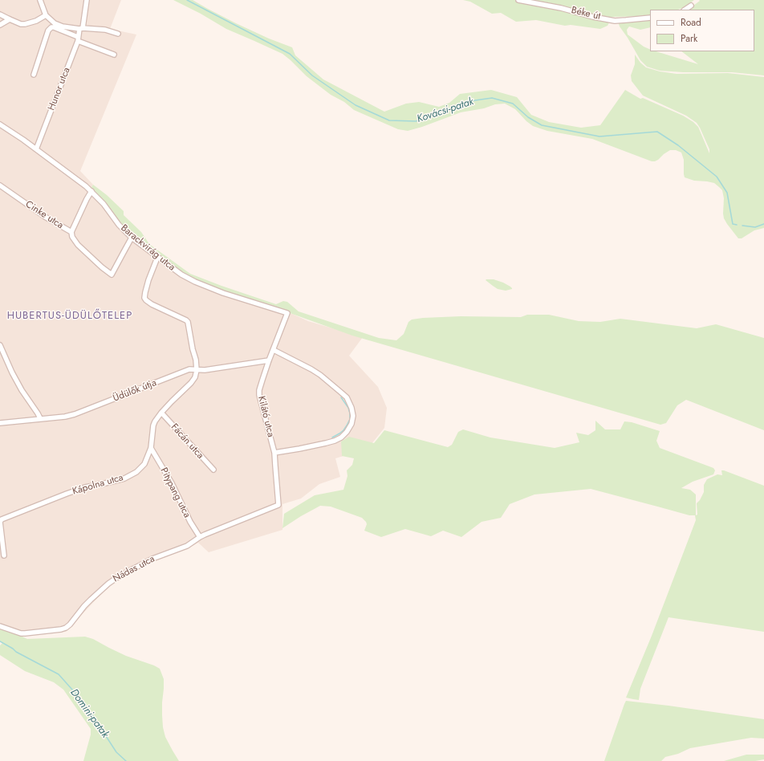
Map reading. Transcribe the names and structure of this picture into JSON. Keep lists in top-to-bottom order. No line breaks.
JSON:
{"streets":{"street":["Béke út","Hunor utca","Cinke utca","Barackvirág utca","Üdülők útja","Kilátó utca","Fácán utca","Kápolna utca","Pitypang utca","Nádas utca"]},"crossings":[["Hunor utca","Barackvirág utca"],["Cinke utca","Barackvirág utca"],["Barackvirág utca","Kilátó utca"],["Üdülők útja","Kilátó utca"],["Üdülők útja","Kápolna utca"],["Kilátó utca","Nádas utca"],["Fácán utca","Kápolna utca"],["Kápolna utca","Pitypang utca"],["Pitypang utca","Nádas utca"]],"districts":["HUBERTUS-ÜDÜLŐTELEP"],"water":["Kovácsi-patak","Domini-patak"],"legend":["Road","Park"]}
